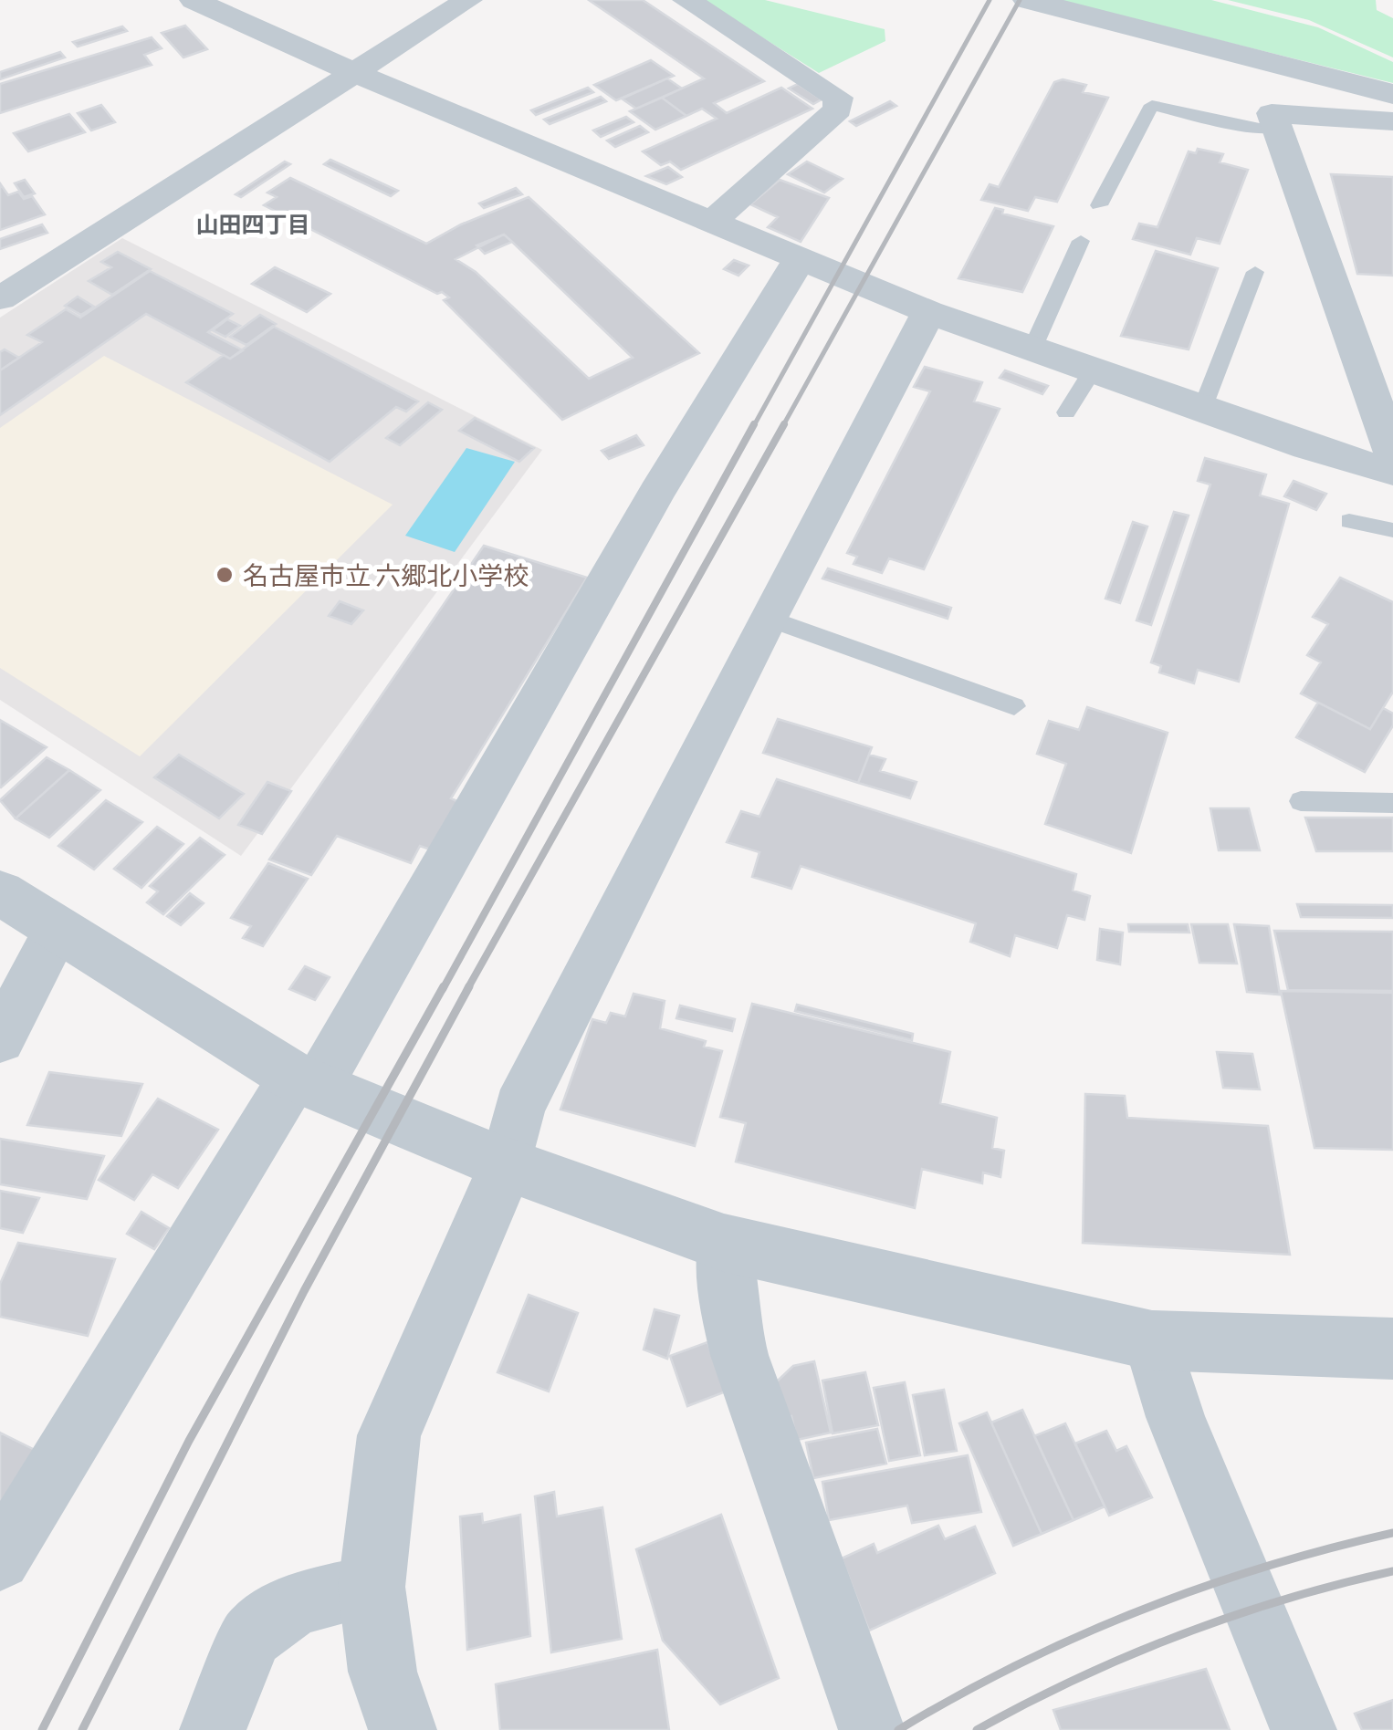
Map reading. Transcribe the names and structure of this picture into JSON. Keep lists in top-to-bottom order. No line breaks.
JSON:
{"districts":["山田四丁目"],"places":["名古屋市立 六郷北小学校"]}
